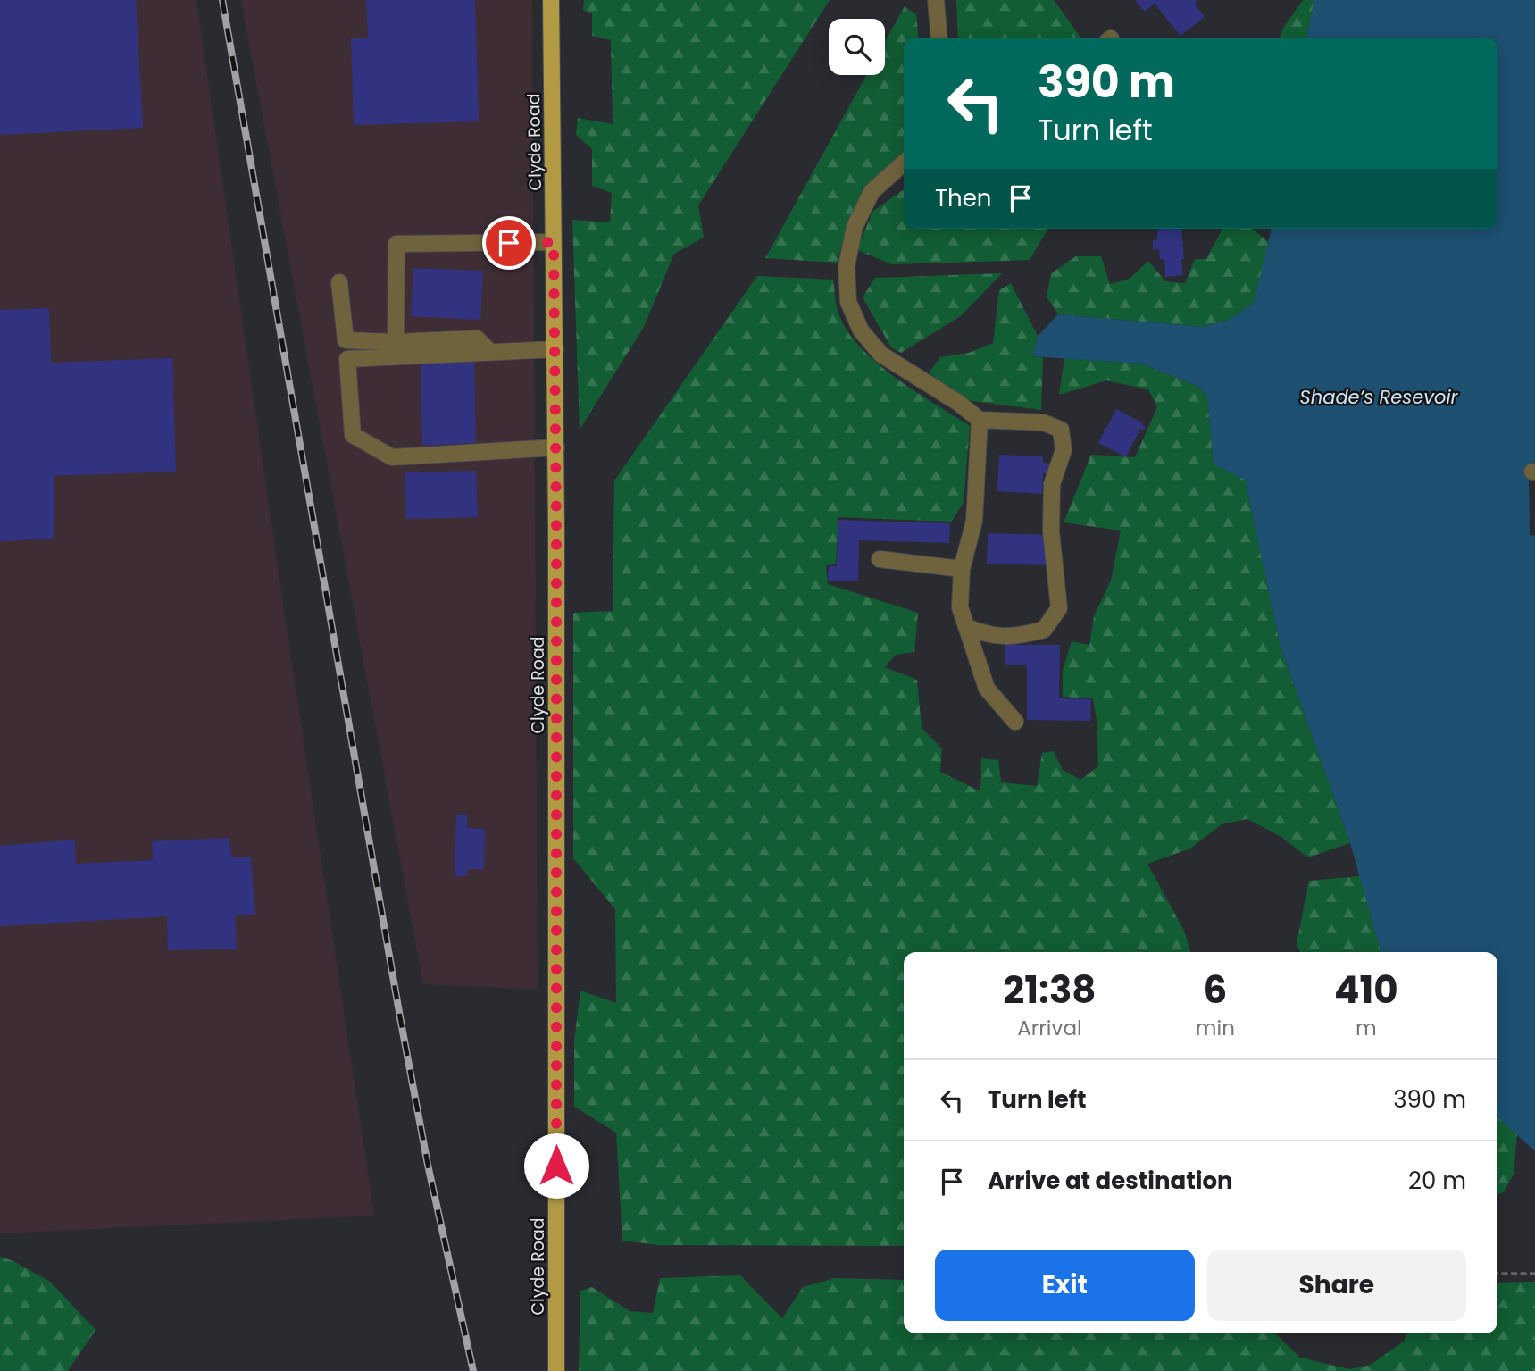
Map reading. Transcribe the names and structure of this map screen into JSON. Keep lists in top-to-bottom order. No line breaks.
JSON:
{"streets":{"main road":["Clyde Road"]},"water":["Shade’s Resevoir"],"page":{"turn":["390 m","Turn left"],"then":"Then","eta":["21:38","Arrival","6","min","410","m"],"list":[{"name":"Turn left","value":"390 m"},{"name":"Arrive at destination","value":"20 m"}],"buttons":["Exit","Share"]}}
